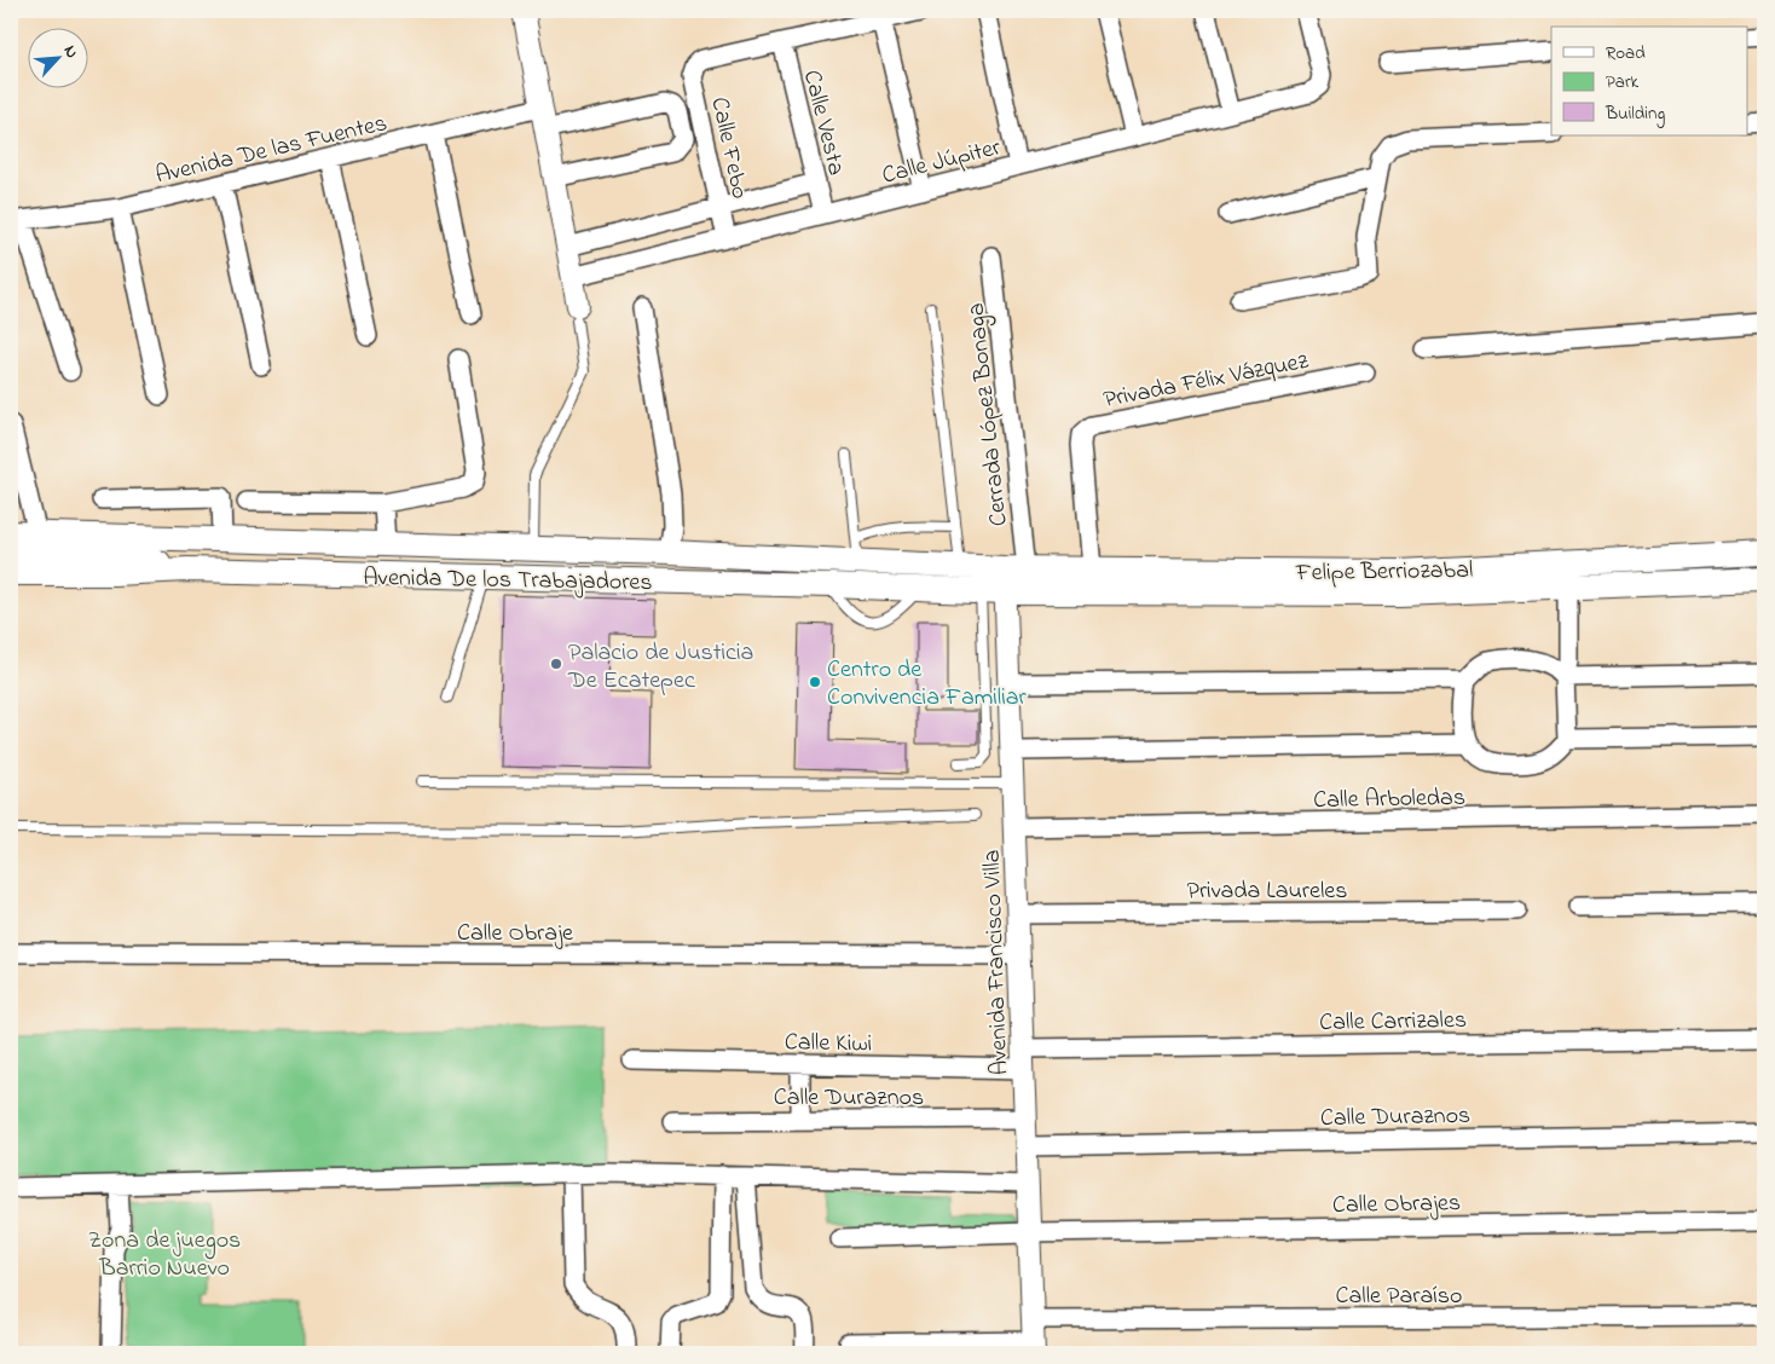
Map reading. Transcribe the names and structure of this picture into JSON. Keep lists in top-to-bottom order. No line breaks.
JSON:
{"streets":{"main road":["Felipe Berriozabal","Avenida De los Trabajadores"],"street":["Calle Vesta","Avenida De las Fuentes","Calle Febo","Calle Júpiter","Privada Félix Vázquez","Cerrada López Bonaga","Calle Arboledas","Privada Laureles","Calle Obraje","Avenida Francisco Villa","Calle Carrizales","Calle Kiwi","Calle Duraznos","Calle Obrajes","Calle Paraíso"]},"crossings":[["Calle Vesta","Calle Febo"],["Calle Vesta","Calle Júpiter"],["Calle Febo","Calle Júpiter"],["Privada Félix Vázquez","Felipe Berriozabal"],["Cerrada López Bonaga","Felipe Berriozabal"],["Cerrada López Bonaga","Avenida De los Trabajadores"],["Cerrada López Bonaga","Avenida Francisco Villa"],["Felipe Berriozabal","Avenida De los Trabajadores"],["Felipe Berriozabal","Avenida Francisco Villa"],["Avenida De los Trabajadores","Avenida Francisco Villa"],["Calle Arboledas","Avenida Francisco Villa"],["Privada Laureles","Avenida Francisco Villa"],["Calle Obraje","Avenida Francisco Villa"],["Avenida Francisco Villa","Calle Carrizales"],["Avenida Francisco Villa","Calle Kiwi"],["Avenida Francisco Villa","Calle Duraznos"],["Avenida Francisco Villa","Calle Obrajes"],["Avenida Francisco Villa","Calle Paraíso"],["Calle Carrizales","Calle Kiwi"]],"parks":["Zona de juegos Barrio Nuevo"],"places":["Palacio de Justicia De Ecatepec","Centro de Convivencia Familiar"],"legend":["Road","Park","Building"],"north":"top right"}
